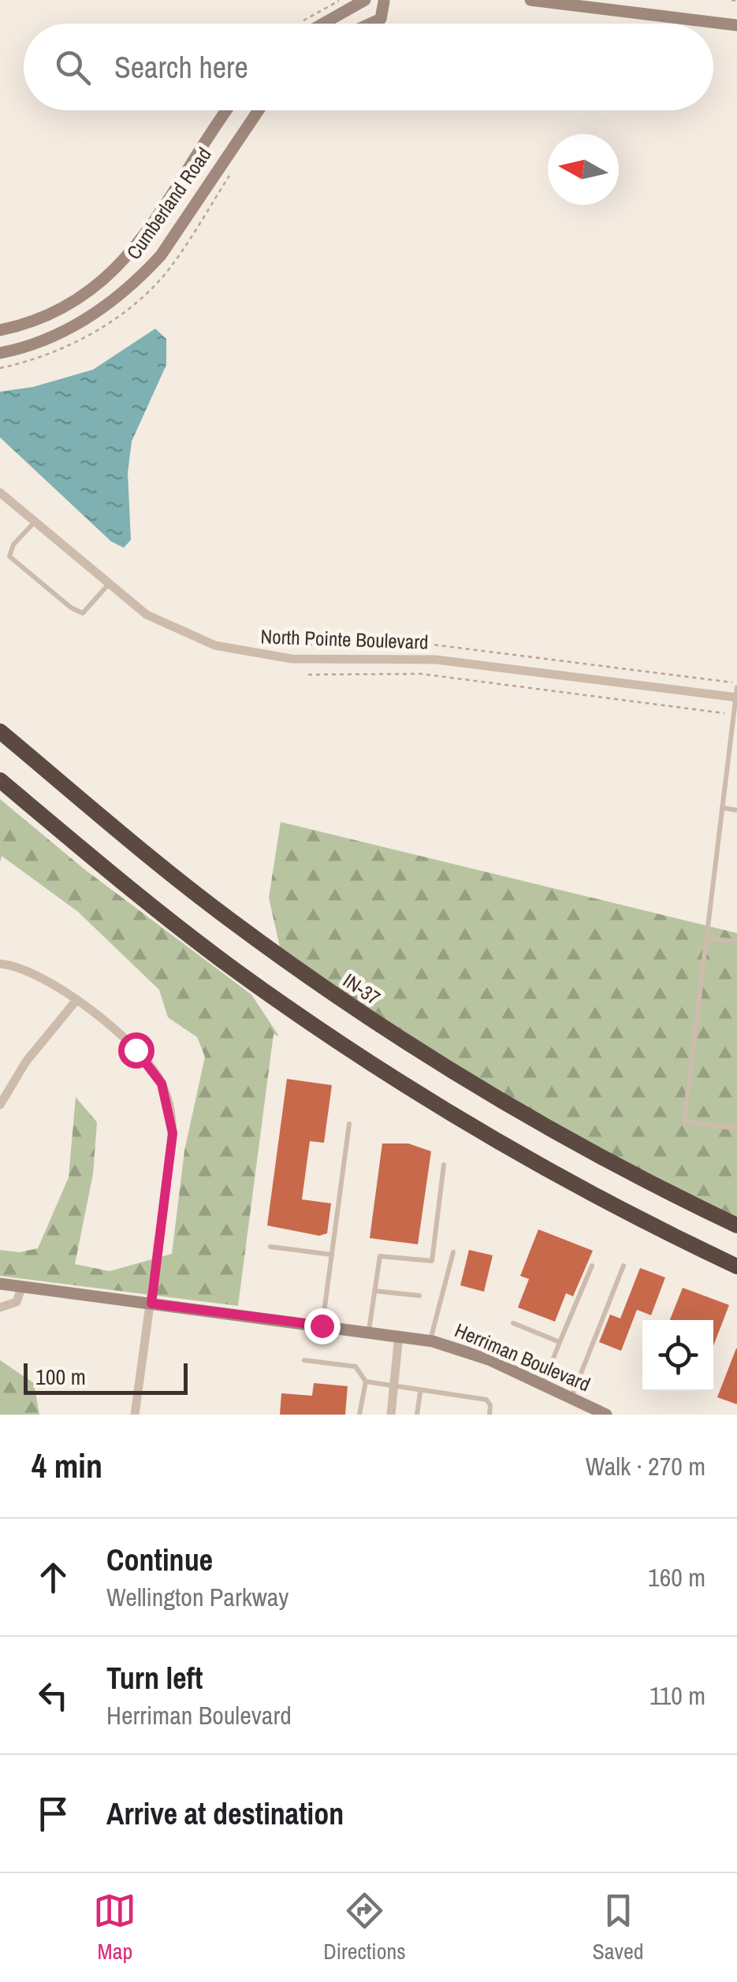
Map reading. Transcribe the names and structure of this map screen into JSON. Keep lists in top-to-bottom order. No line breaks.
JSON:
{"streets":{"highway":["IN-37"],"street":["Cumberland Road","North Pointe Boulevard","Herriman Boulevard"]},"scale_bar":"100 m","north":"left","page":{"search":"Search here","scale":"100 m","heading":["4 min","Walk · 270 m"],"list":[["Continue","Wellington Parkway","160 m"],["Turn left","Herriman Boulevard","110 m"],"Arrive at destination"],"nav":["Map","Directions","Saved"]}}
